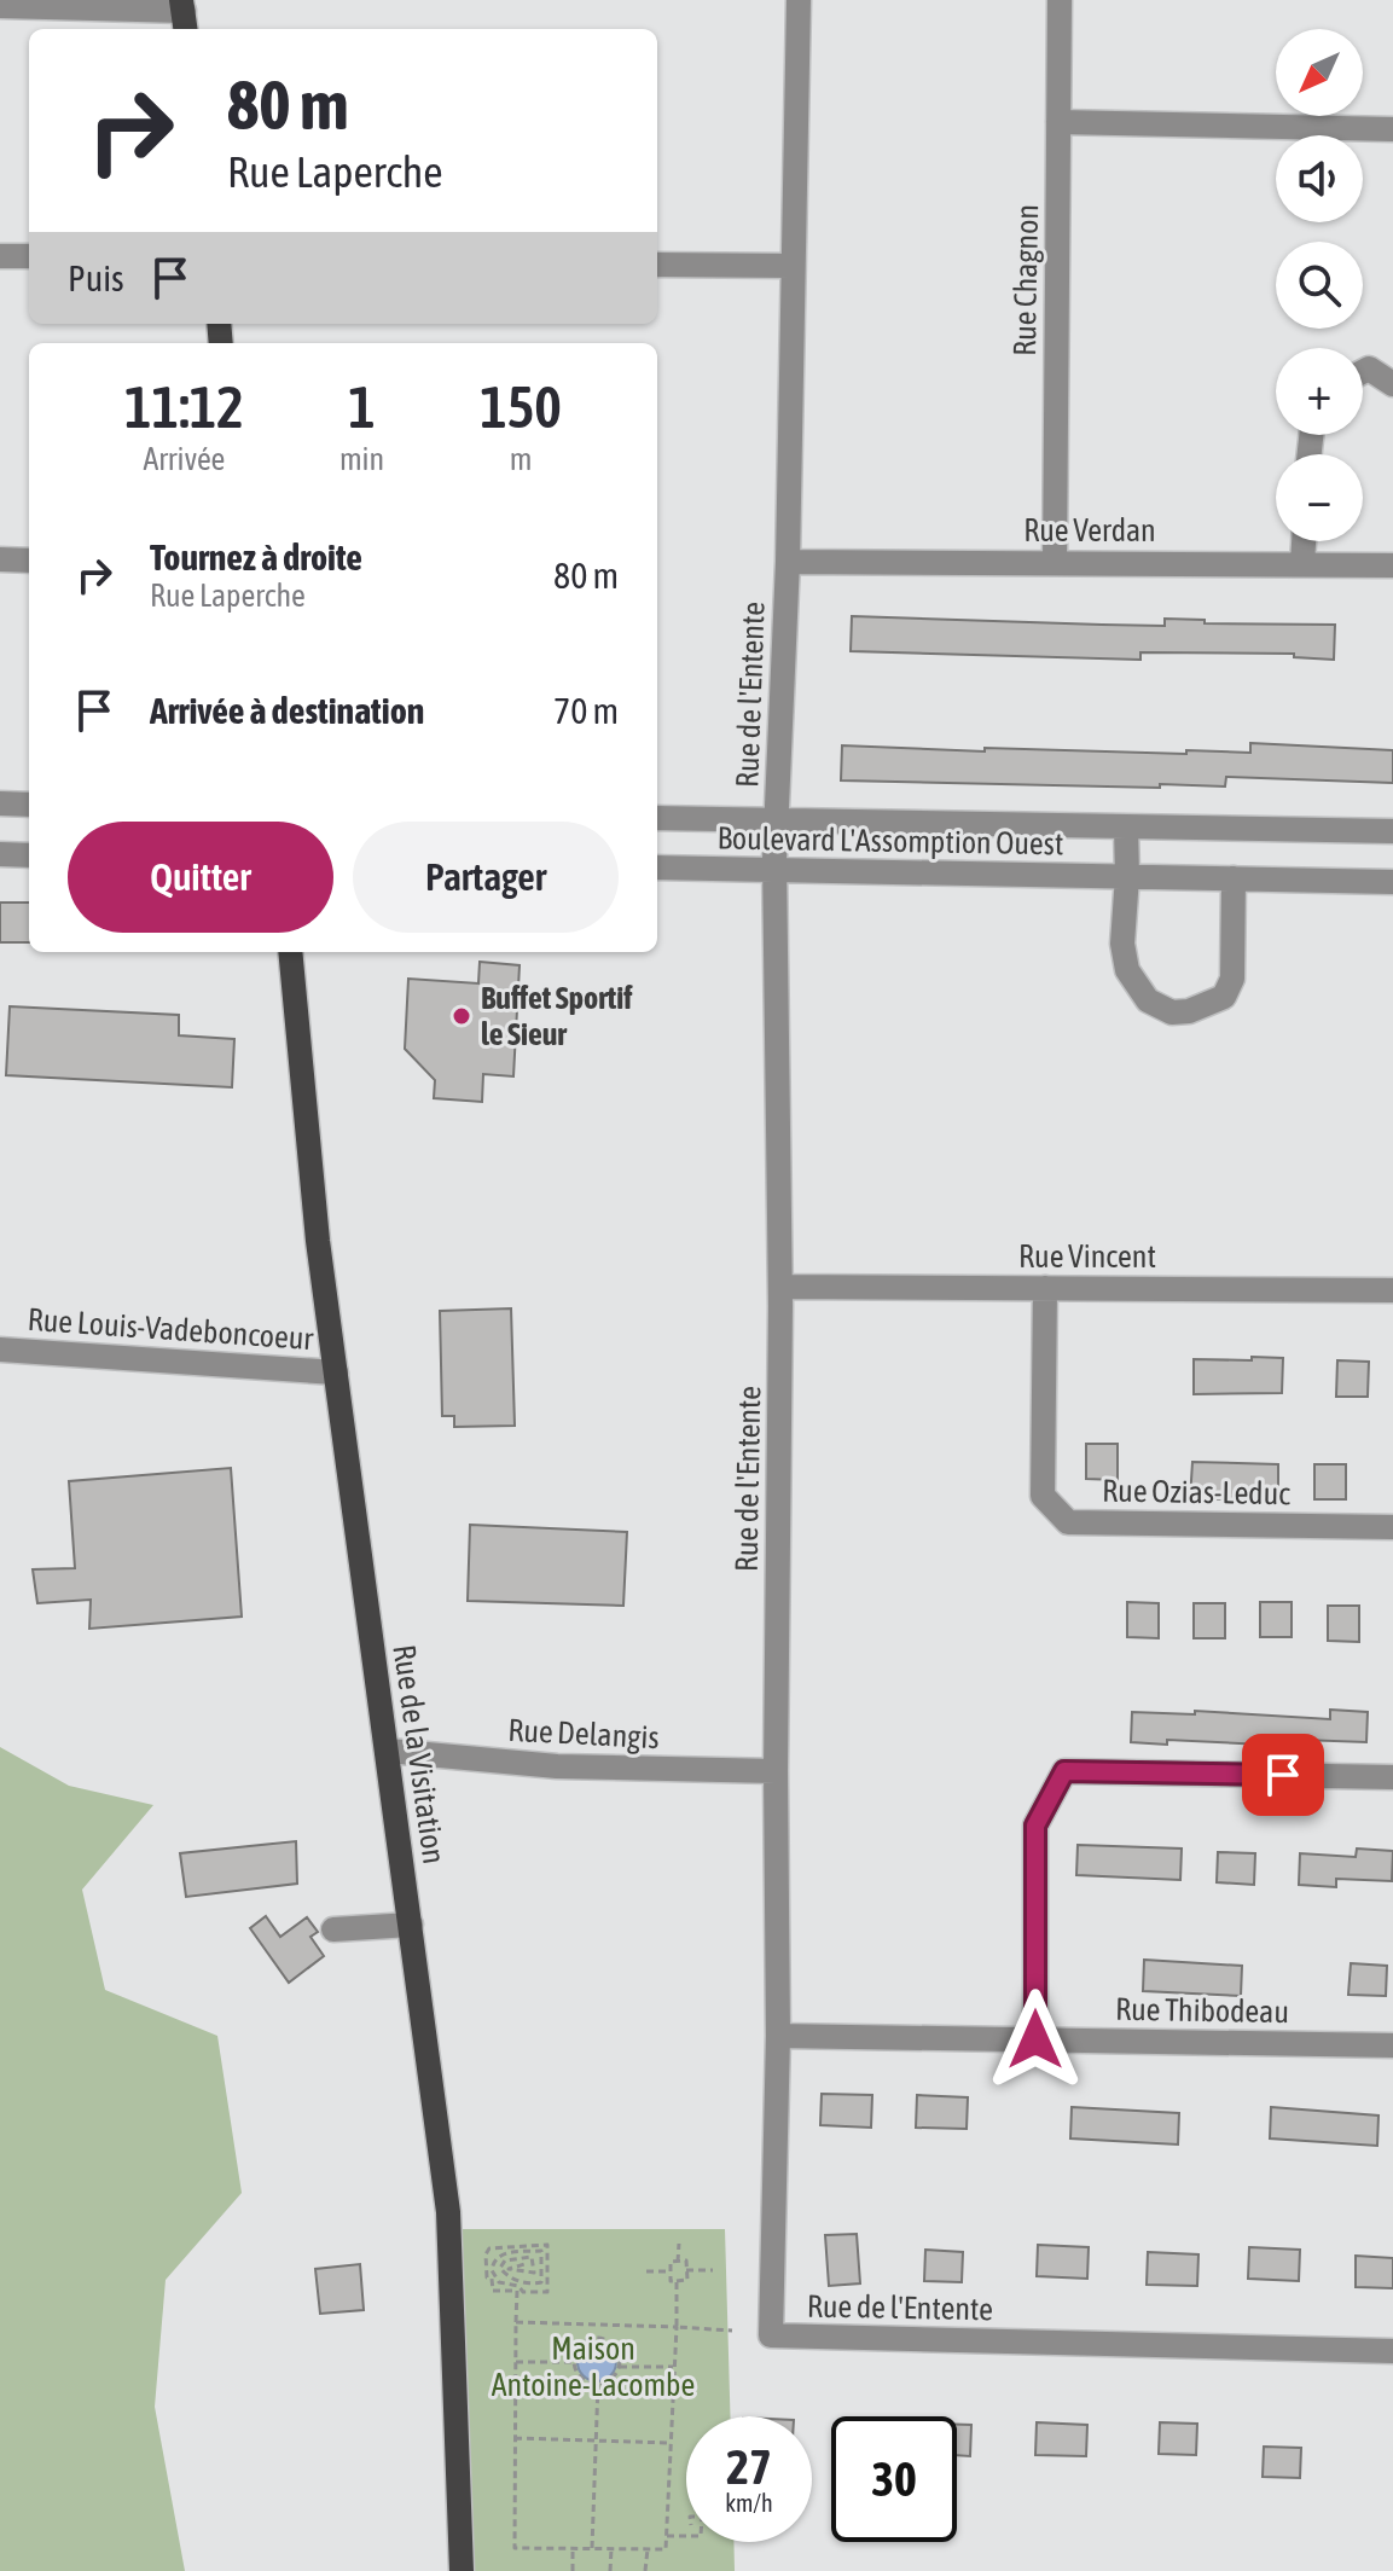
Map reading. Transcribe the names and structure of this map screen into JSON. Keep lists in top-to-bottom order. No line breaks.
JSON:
{"streets":{"main road":["Rue de la Visitation"],"street":["Rue Chagnon","Rue Verdan","Rue de l'Entente","Boulevard L'Assomption Ouest","Rue Vincent","Rue Louis-Vadeboncoeur","Rue Ozias-Leduc","Rue Delangis","Rue Thibodeau"]},"crossings":[["Rue Chagnon","Rue Verdan"],["Rue Verdan","Rue de l'Entente"],["Rue de l'Entente","Boulevard L'Assomption Ouest"],["Rue de l'Entente","Rue Vincent"],["Rue de l'Entente","Rue Delangis"],["Rue de l'Entente","Rue Thibodeau"],["Rue Vincent","Rue Ozias-Leduc"],["Rue Louis-Vadeboncoeur","Rue de la Visitation"],["Rue Delangis","Rue de la Visitation"]],"parks":["Maison Antoine-Lacombe"],"places":["Buffet Sportif le Sieur"],"north":"bottom left","page":{"map_buttons":["+","−"],"turn":["80 m","Rue Laperche"],"then":"Puis","eta":["11:12","Arrivée","1","min","150","m"],"list":[{"name":"Tournez à droite","note":"Rue Laperche","value":"80 m"},{"name":"Arrivée à destination","value":"70 m"}],"buttons":["Quitter","Partager"],"speed":"27 km/h","limit":"30"}}
